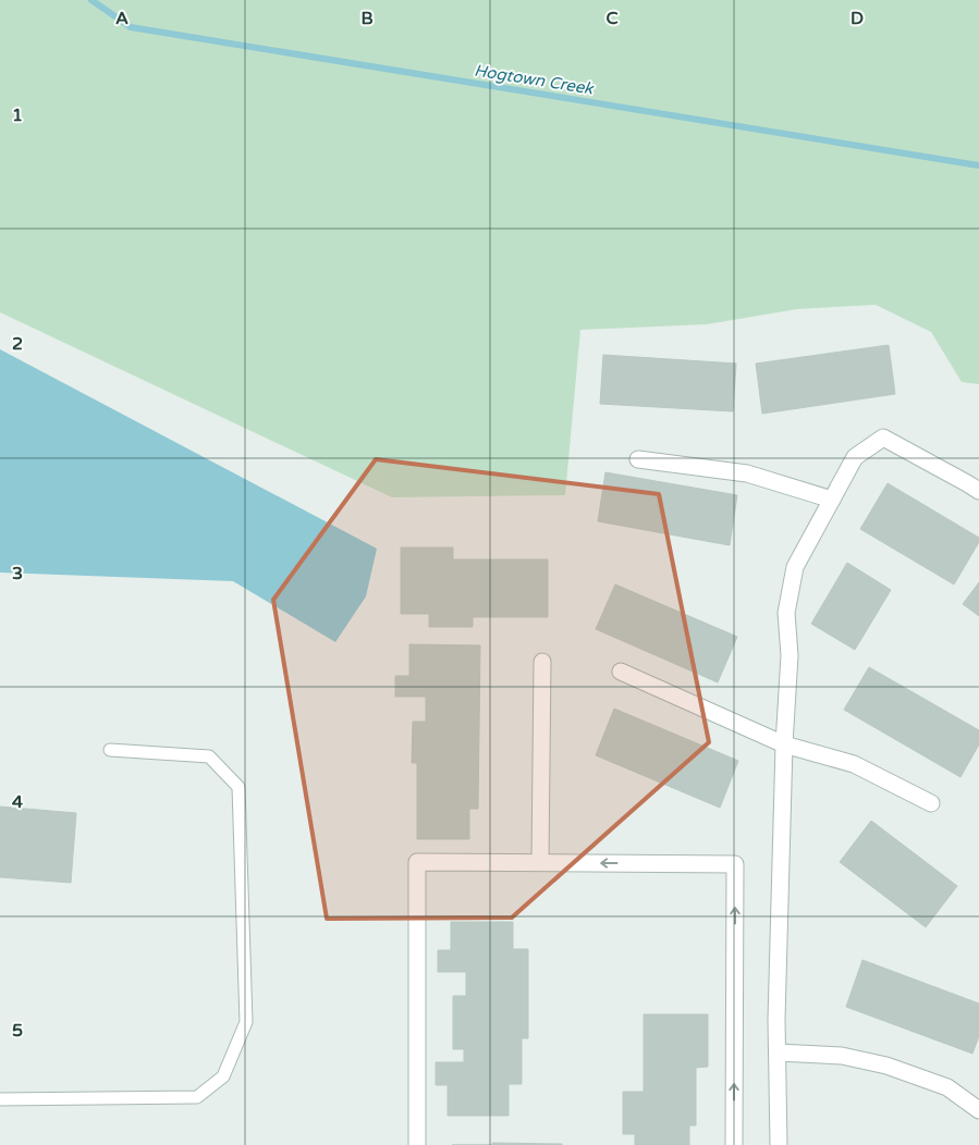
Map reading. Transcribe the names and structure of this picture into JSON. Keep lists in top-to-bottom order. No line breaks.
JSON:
{"water":["Hogtown Creek"],"grid":{"columns":["A","B","C","D"],"rows":["1","2","3","4","5"]}}
